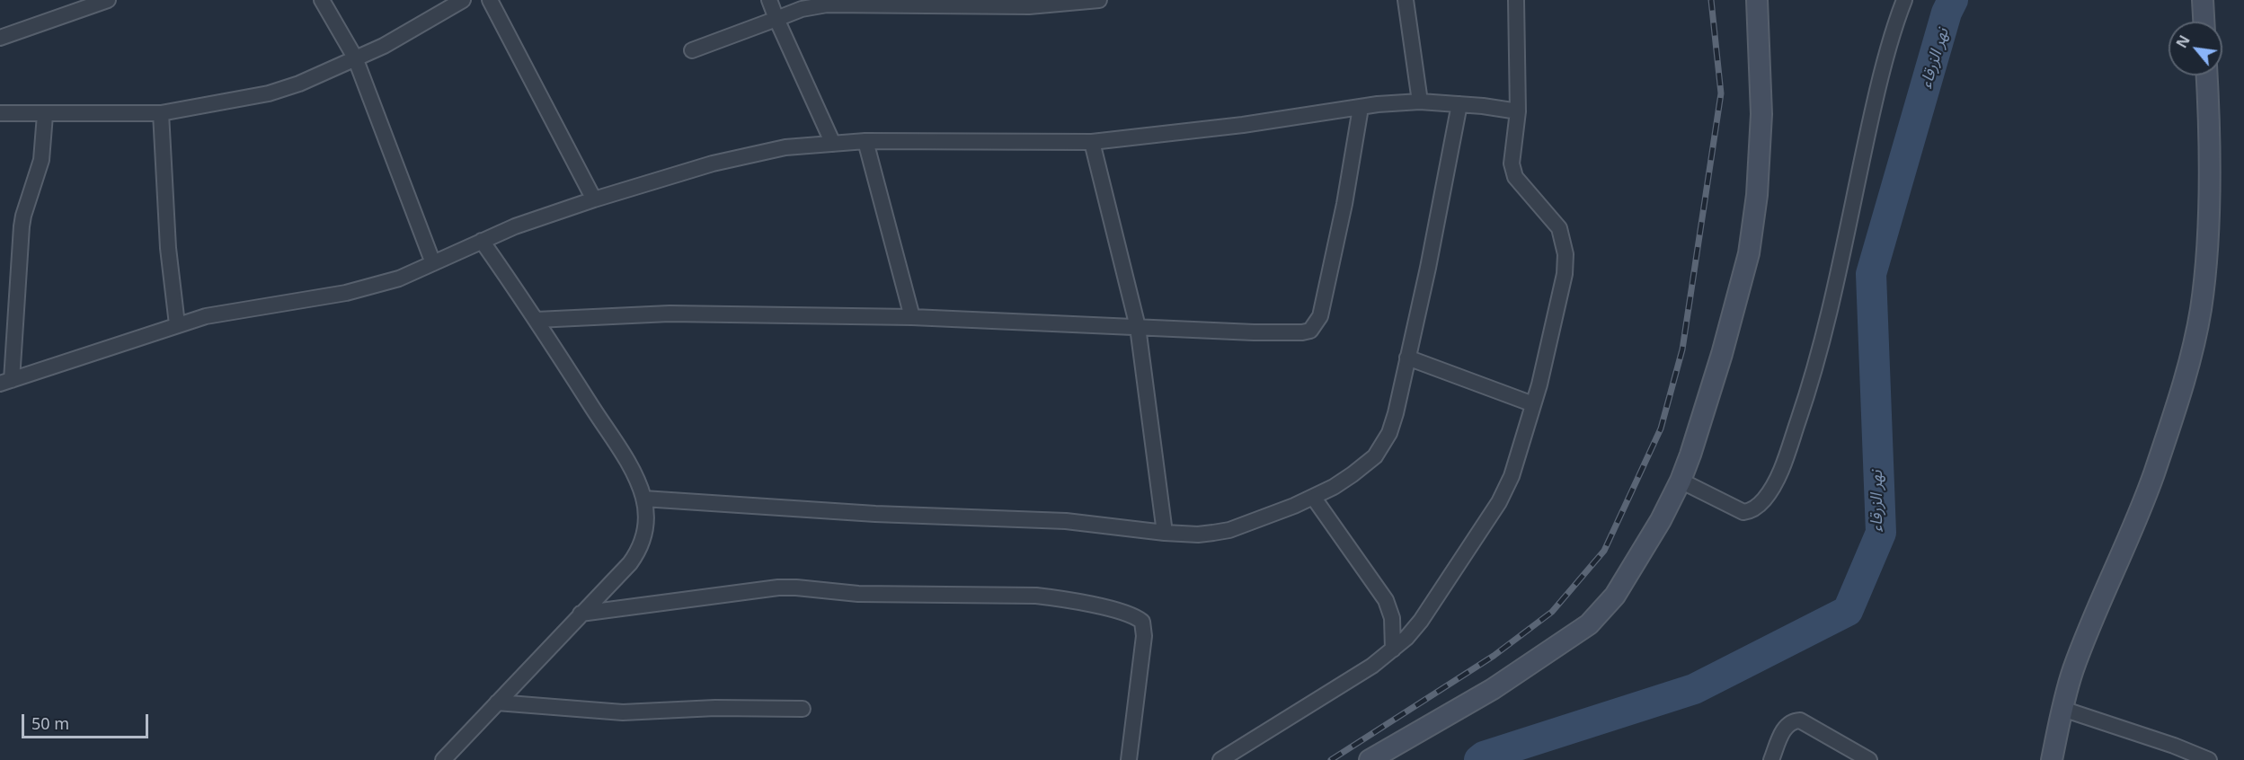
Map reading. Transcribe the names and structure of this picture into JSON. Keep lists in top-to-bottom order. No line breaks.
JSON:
{"water":["نهر الزرقاء"],"scale_bar":"50 m","north":"top left"}
